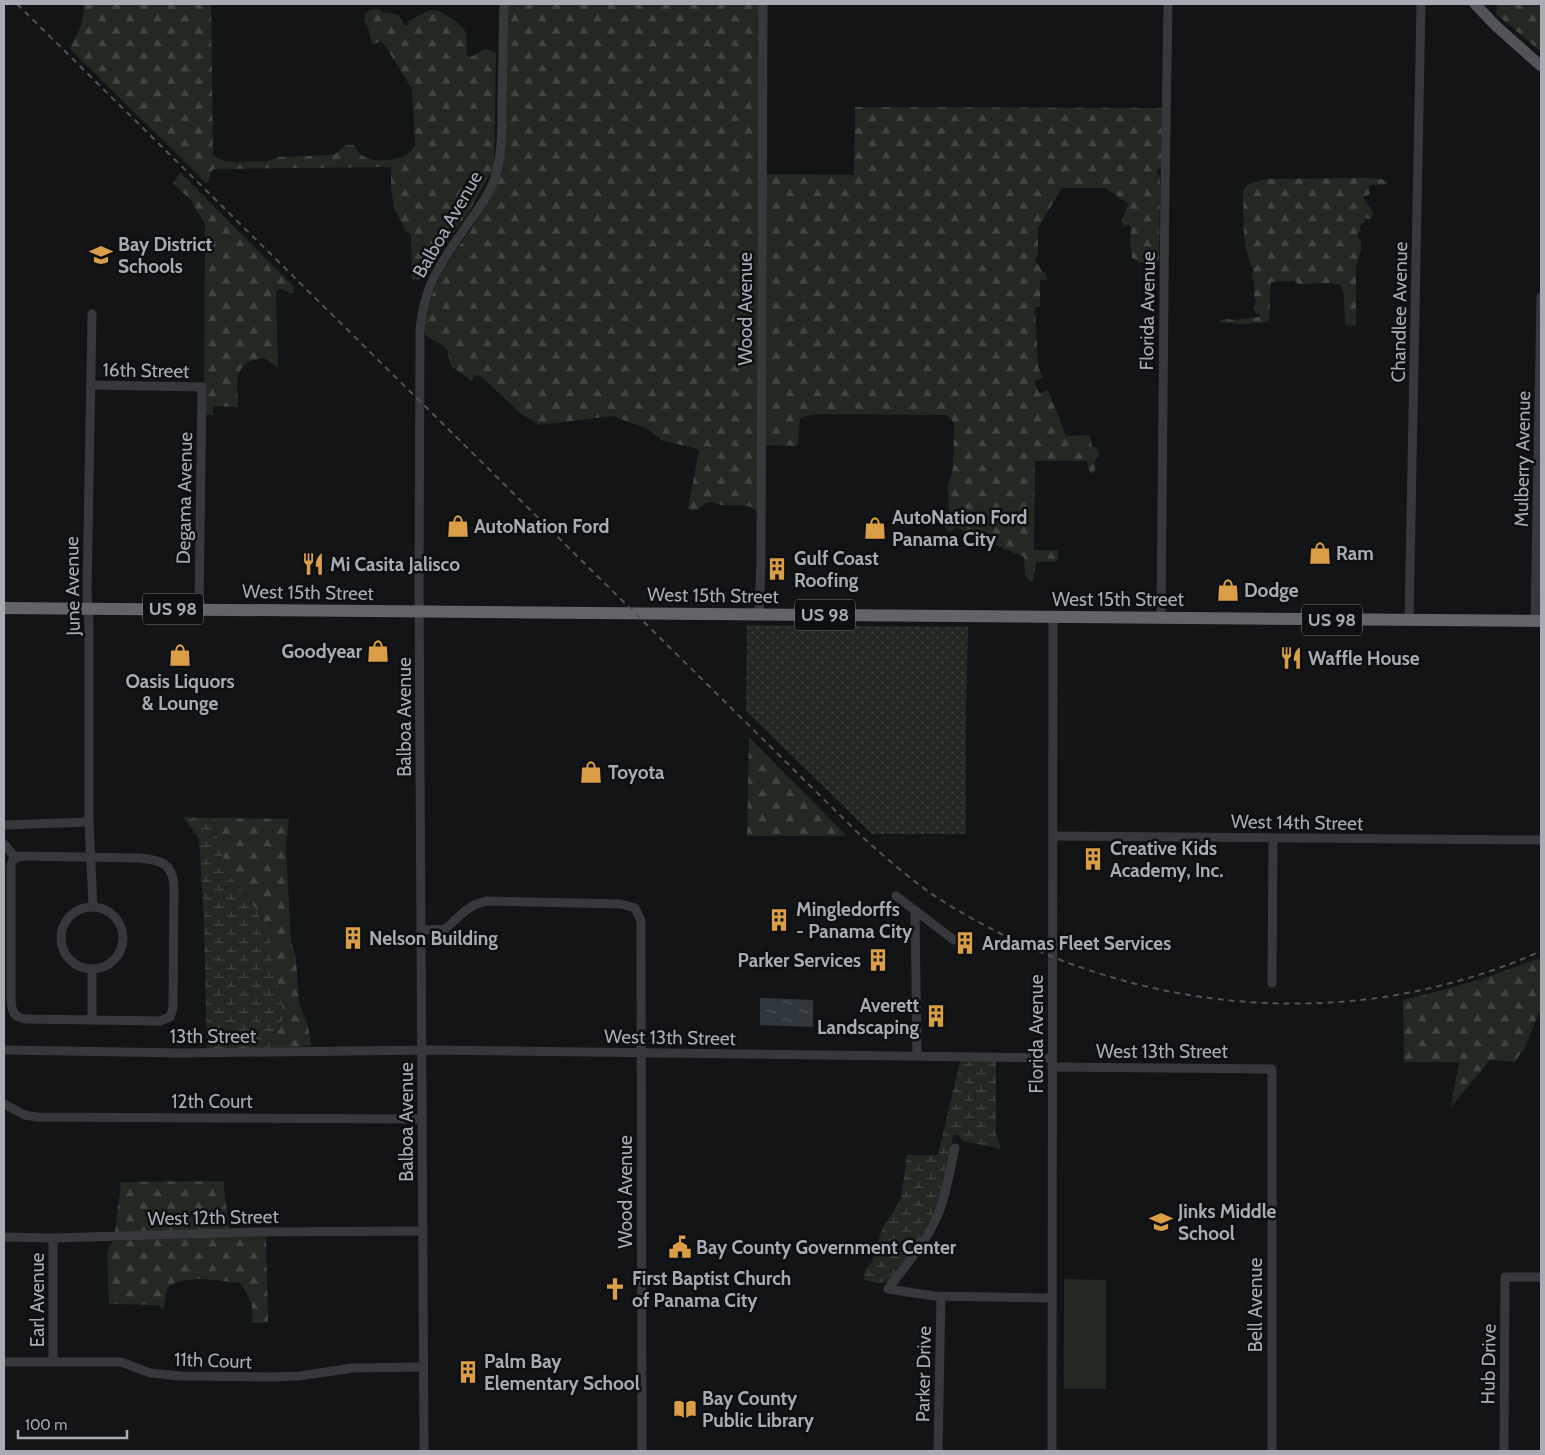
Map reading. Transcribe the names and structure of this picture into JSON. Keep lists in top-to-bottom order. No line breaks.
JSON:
{"streets":{"highway":["West 15th Street","US 98"],"street":["Balboa Avenue","Wood Avenue","Florida Avenue","Chandlee Avenue","16th Street","Mulberry Avenue","Degama Avenue","June Avenue","West 14th Street","13th Street","West 13th Street","12th Court","West 12th Street","Earl Avenue","Bell Avenue","11th Court","Hub Drive","Parker Drive"]},"crossings":[["Balboa Avenue","Wood Avenue"],["Balboa Avenue","West 15th Street"],["Balboa Avenue","13th Street"],["Balboa Avenue","West 13th Street"],["Balboa Avenue","12th Court"],["Balboa Avenue","West 12th Street"],["Balboa Avenue","11th Court"],["Wood Avenue","West 15th Street"],["Wood Avenue","West 13th Street"],["Florida Avenue","West 15th Street"],["Florida Avenue","West 14th Street"],["Florida Avenue","West 13th Street"],["Chandlee Avenue","West 15th Street"],["16th Street","Degama Avenue"],["16th Street","June Avenue"],["Mulberry Avenue","West 15th Street"],["Degama Avenue","West 15th Street"],["June Avenue","West 15th Street"],["13th Street","West 13th Street"],["West 13th Street","Bell Avenue"],["West 12th Street","Earl Avenue"],["Earl Avenue","11th Court"]],"places":{"school or university":["Bay District Schools","Jinks Middle School"],"shop":["AutoNation Ford","AutoNation Ford Panama City","Ram","Dodge","Goodyear","Oasis Liquors & Lounge","Toyota"],"restaurant":["Mi Casita Jalisco","Waffle House"],"building":["Gulf Coast Roofing","Creative Kids Academy, Inc.","Mingledorffs - Panama City","Nelson Building","Ardamas Fleet Services","Parker Services","Averett Landscaping","Palm Bay Elementary School"],"public building":["Bay County Government Center"],"church":["First Baptist Church of Panama City"],"library":["Bay County Public Library"]},"scale_bar":"100 m"}
